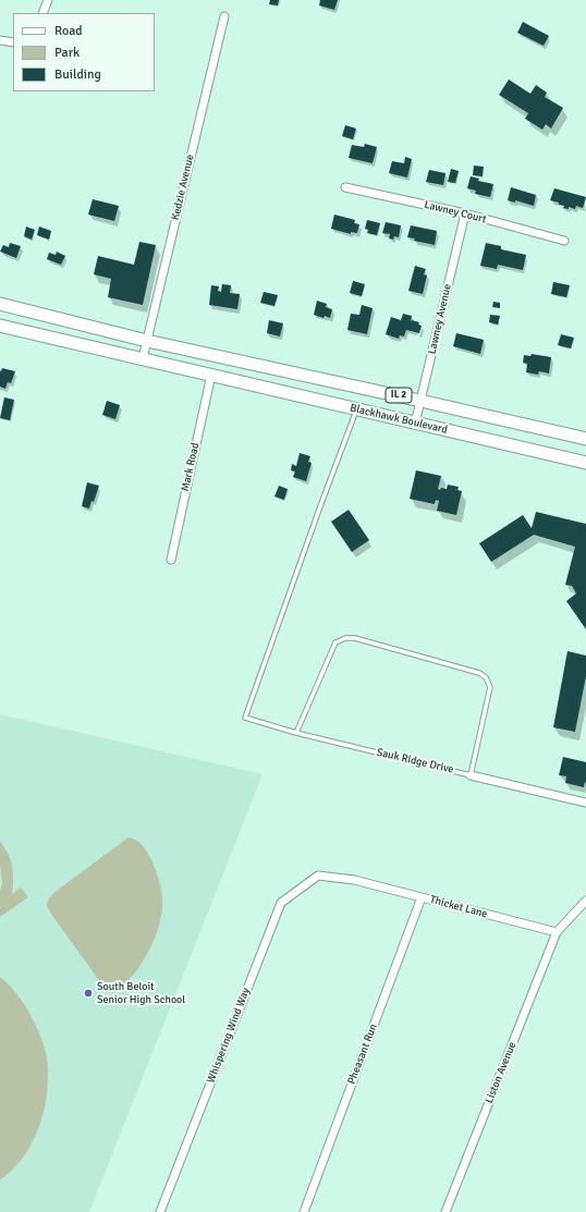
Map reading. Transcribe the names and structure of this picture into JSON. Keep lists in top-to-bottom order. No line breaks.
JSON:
{"streets":{"main road":["IL 2","Blackhawk Boulevard"],"street":["Kedzie Avenue","Lawney Court","Lawney Avenue","Mark Road","Sauk Ridge Drive","Thicket Lane","Whispering Wind Way","Pheasant Run","Liston Avenue"]},"crossings":[["Kedzie Avenue","IL 2"],["Kedzie Avenue","Blackhawk Boulevard"],["Lawney Court","Lawney Avenue"],["Lawney Avenue","Blackhawk Boulevard"],["IL 2","Blackhawk Boulevard"],["IL 2","Mark Road"],["Blackhawk Boulevard","Mark Road"],["Blackhawk Boulevard","Sauk Ridge Drive"],["Thicket Lane","Whispering Wind Way"],["Thicket Lane","Pheasant Run"],["Thicket Lane","Liston Avenue"]],"places":["South Beloit Senior High School"],"legend":["Road","Park","Building"]}
